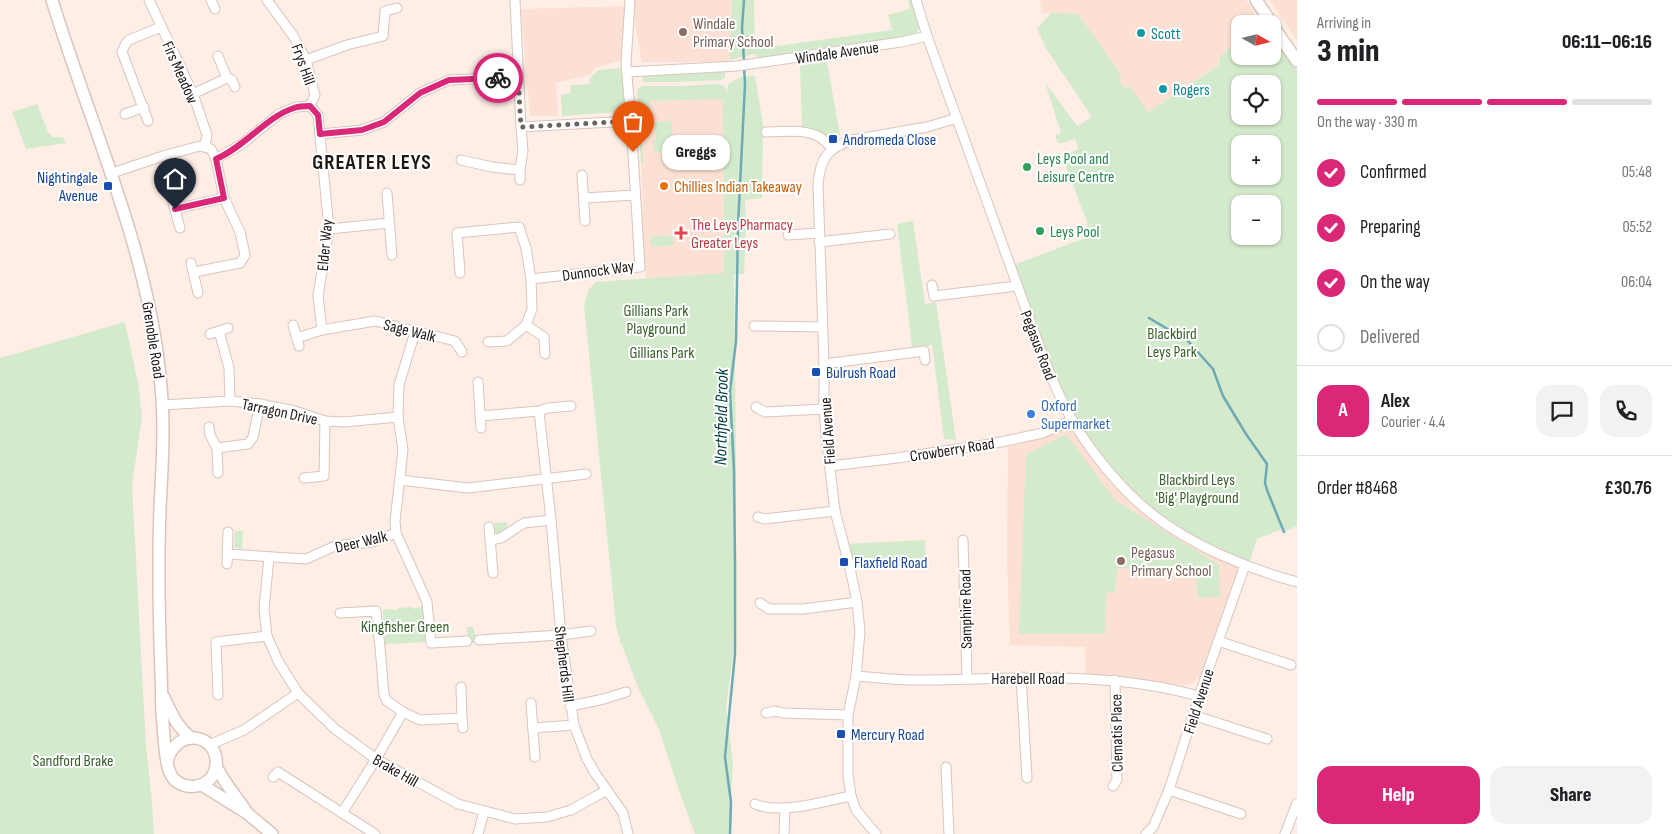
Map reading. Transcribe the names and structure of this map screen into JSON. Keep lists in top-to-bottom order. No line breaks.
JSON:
{"streets":{"street":["Windale Avenue","Frys Hill","Firs Meadow","Elder Way","Dunnock Way","Sage Walk","Grenoble Road","Pegasus Road","Tarragon Drive","Field Avenue","Crowberry Road","Deer Walk","Samphire Road","Shepherds Hill","Harebell Road","Clematis Place","Brake Hill"]},"crossings":[["Windale Avenue","Dunnock Way"],["Windale Avenue","Pegasus Road"],["Elder Way","Sage Walk"],["Grenoble Road","Tarragon Drive"],["Pegasus Road","Field Avenue"],["Pegasus Road","Crowberry Road"],["Field Avenue","Crowberry Road"],["Field Avenue","Harebell Road"],["Deer Walk","Brake Hill"],["Samphire Road","Harebell Road"],["Shepherds Hill","Brake Hill"],["Harebell Road","Clematis Place"]],"districts":["GREATER LEYS"],"water":["Northfield Brook"],"parks":["Gillians Park Playground","Blackbird Leys Park","Gillians Park","Blackbird Leys 'Big' Playground","Kingfisher Green","Sandford Brake"],"places":{"other":["Windale Primary School","Scott","Rogers","Greggs","Leys Pool and Leisure Centre","Chillies Indian Takeaway","Leys Pool","Oxford Supermarket","Pegasus Primary School"],"transit":["Andromeda Close","Nightingale Avenue","Bulrush Road","Flaxfield Road","Mercury Road"],"health":["The Leys Pharmacy Greater Leys"]},"north":"right","page":{"heading":["3 min","Arriving in","06:11–06:16"],"panel":["Alex","Courier · 4.4","Order #8468","£30.76"],"map_buttons":["+","−"],"bar":"On the way · 330 m","bubble":"Greggs","list":[["Confirmed","05:48"],["Preparing","05:52"],["On the way","06:04"],"Delivered"],"round":"A","buttons":["Help","Share"]}}
